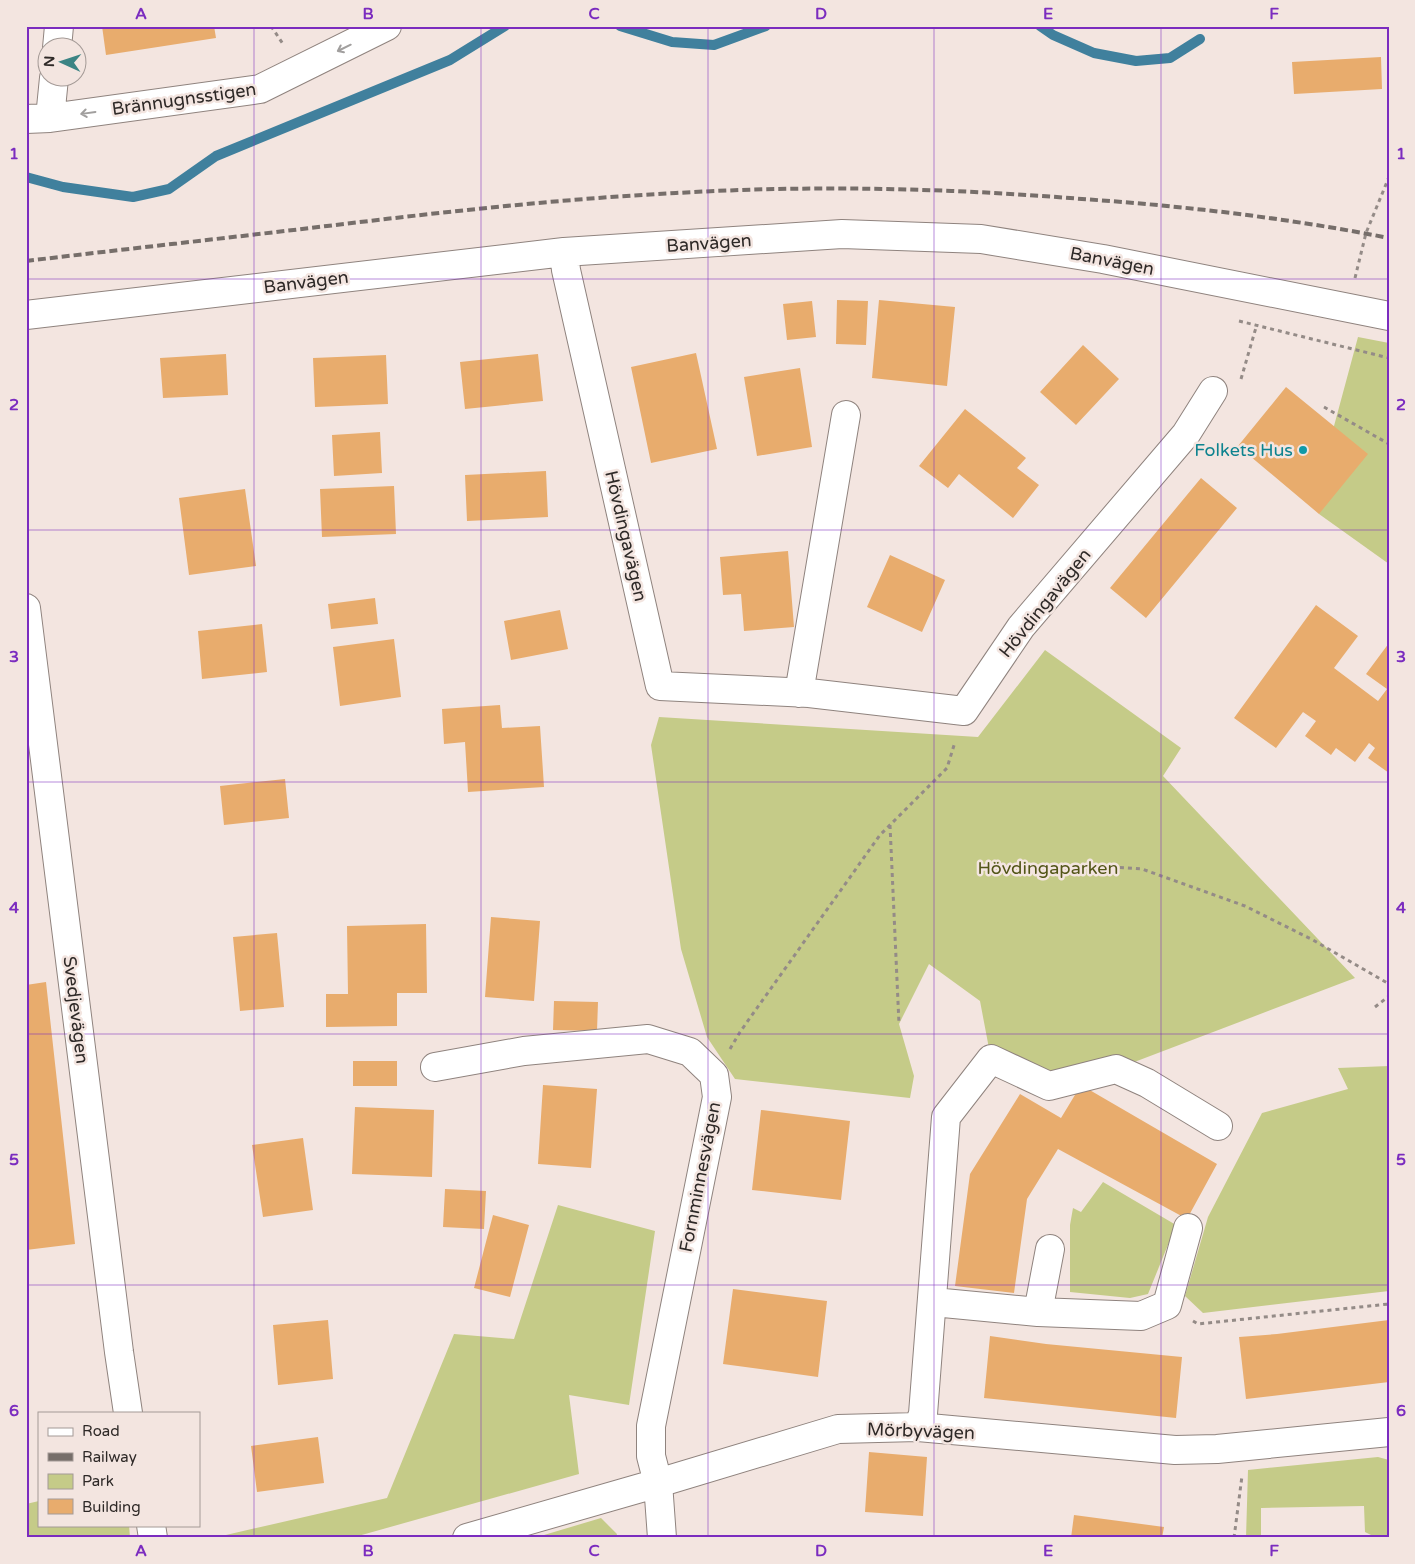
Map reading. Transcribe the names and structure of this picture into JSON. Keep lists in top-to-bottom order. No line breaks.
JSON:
{"streets":{"street":["Brännugnsstigen","Banvägen","Hövdingavägen","Svedjevägen","Fornminnesvägen","Mörbyvägen"]},"crossings":[["Banvägen","Hövdingavägen"],["Fornminnesvägen","Mörbyvägen"]],"one_way":["Brännugnsstigen"],"parks":["Hövdingaparken"],"places":["Folkets Hus"],"legend":["Road","Railway","Park","Building"],"north":"left","grid":{"columns":["A","B","C","D","E","F"],"rows":["1","2","3","4","5","6"]}}
